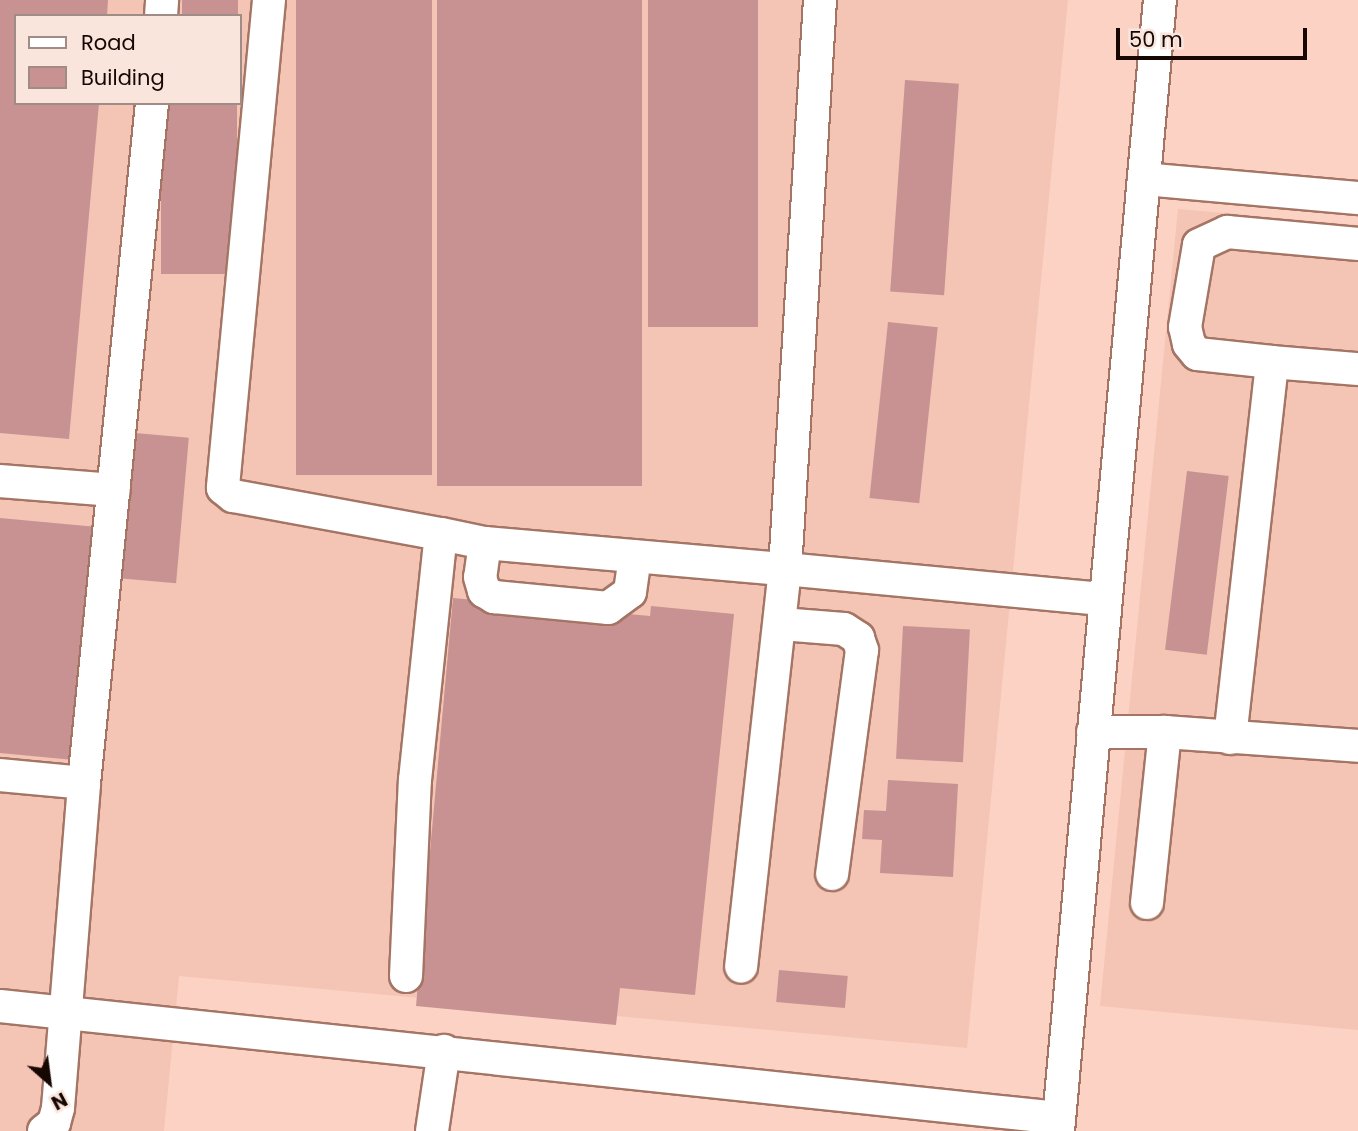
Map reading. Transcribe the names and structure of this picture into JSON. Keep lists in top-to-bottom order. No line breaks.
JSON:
{"legend":["Road","Building"],"scale_bar":"50 m","north":"bottom right"}
